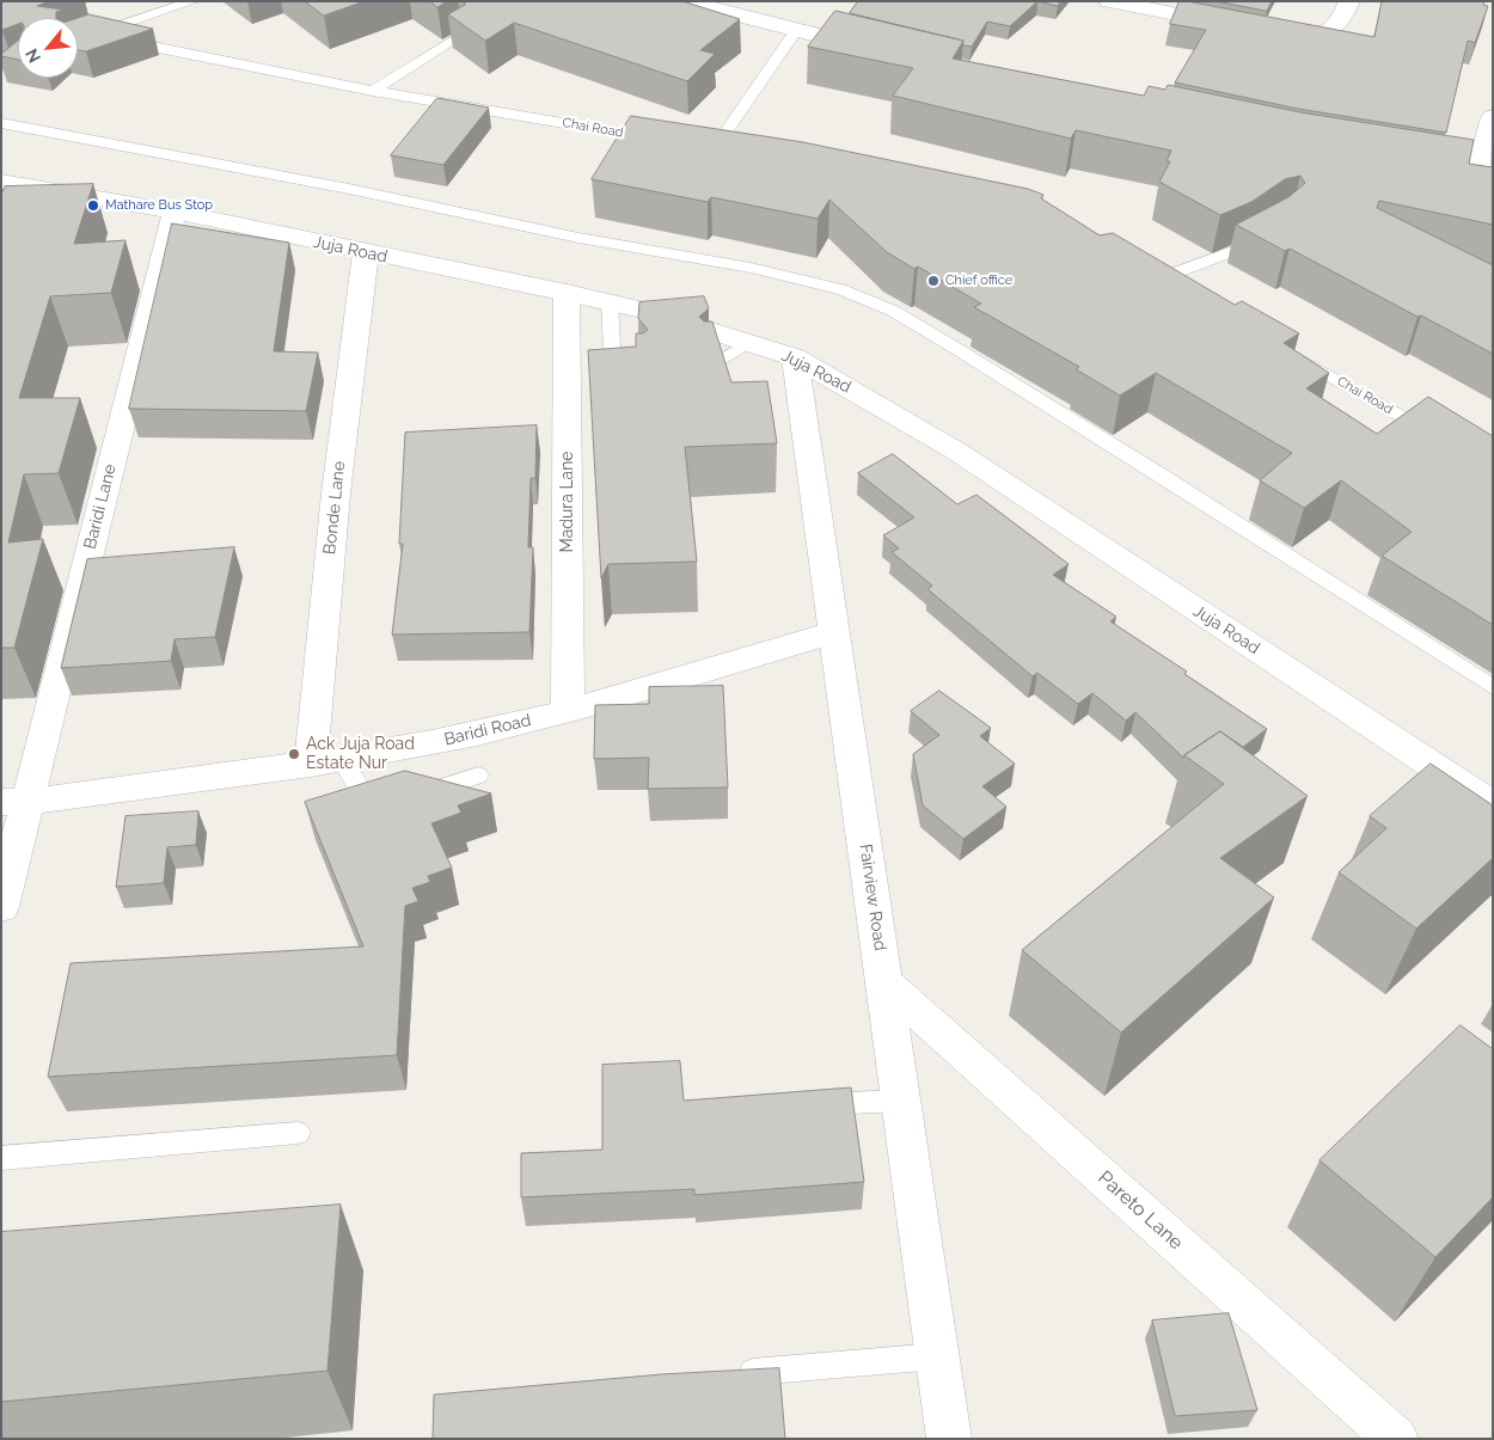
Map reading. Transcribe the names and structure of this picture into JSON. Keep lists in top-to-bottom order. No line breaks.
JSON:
{"streets":{"street":["Juja Road","Madura Lane","Baridi Lane","Bonde Lane","Baridi Road","Fairview Road","Pareto Lane"],"lane":["Chai Road"]},"crossings":[["Juja Road","Madura Lane"],["Juja Road","Baridi Lane"],["Juja Road","Bonde Lane"],["Juja Road","Fairview Road"],["Madura Lane","Baridi Road"],["Baridi Lane","Baridi Road"],["Bonde Lane","Baridi Road"],["Baridi Road","Fairview Road"],["Fairview Road","Pareto Lane"]],"places":["Mathare Bus Stop","Chief office","Ack Juja Road Estate Nur"],"north":"bottom left"}
